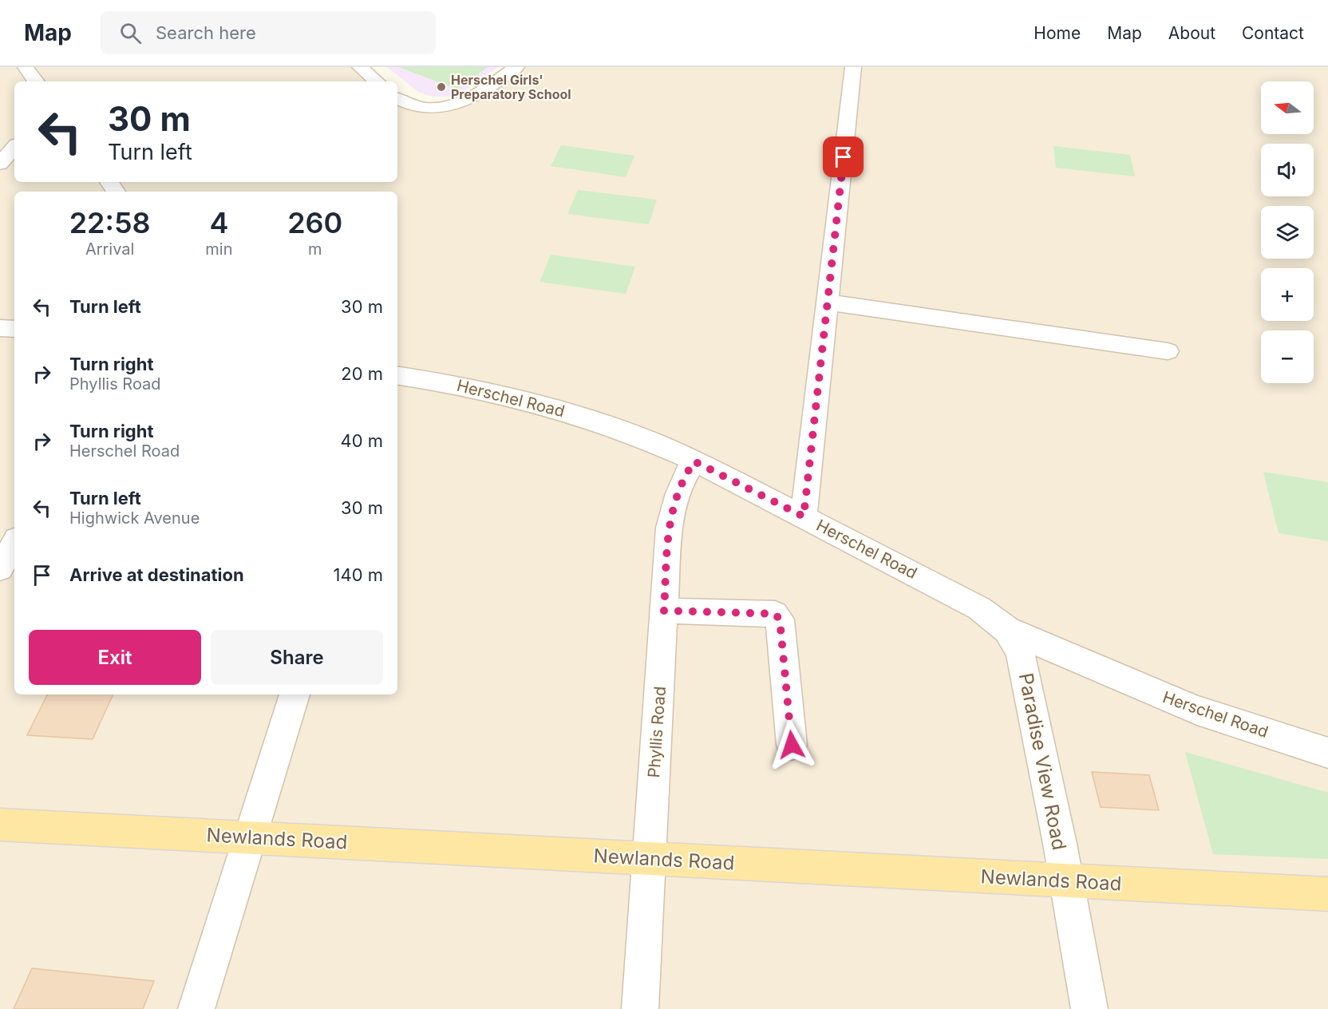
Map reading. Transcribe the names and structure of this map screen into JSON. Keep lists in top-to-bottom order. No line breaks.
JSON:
{"streets":{"main road":["Newlands Road"],"street":["Herschel Road","Phyllis Road","Paradise View Road"]},"crossings":[["Herschel Road","Phyllis Road"],["Herschel Road","Paradise View Road"],["Phyllis Road","Newlands Road"],["Paradise View Road","Newlands Road"]],"places":["Herschel Girls' Preparatory School"],"north":"left","page":{"header":"Map","search":"Search here","nav":["Home","Map","About","Contact"],"map_buttons":["+","−"],"turn":["30 m","Turn left"],"eta":["22:58","Arrival","4","min","260","m"],"list":[{"name":"Turn left","value":"30 m"},{"name":"Turn right","note":"Phyllis Road","value":"20 m"},{"name":"Turn right","note":"Herschel Road","value":"40 m"},{"name":"Turn left","note":"Highwick Avenue","value":"30 m"},{"name":"Arrive at destination","value":"140 m"}],"buttons":["Exit","Share"]}}
